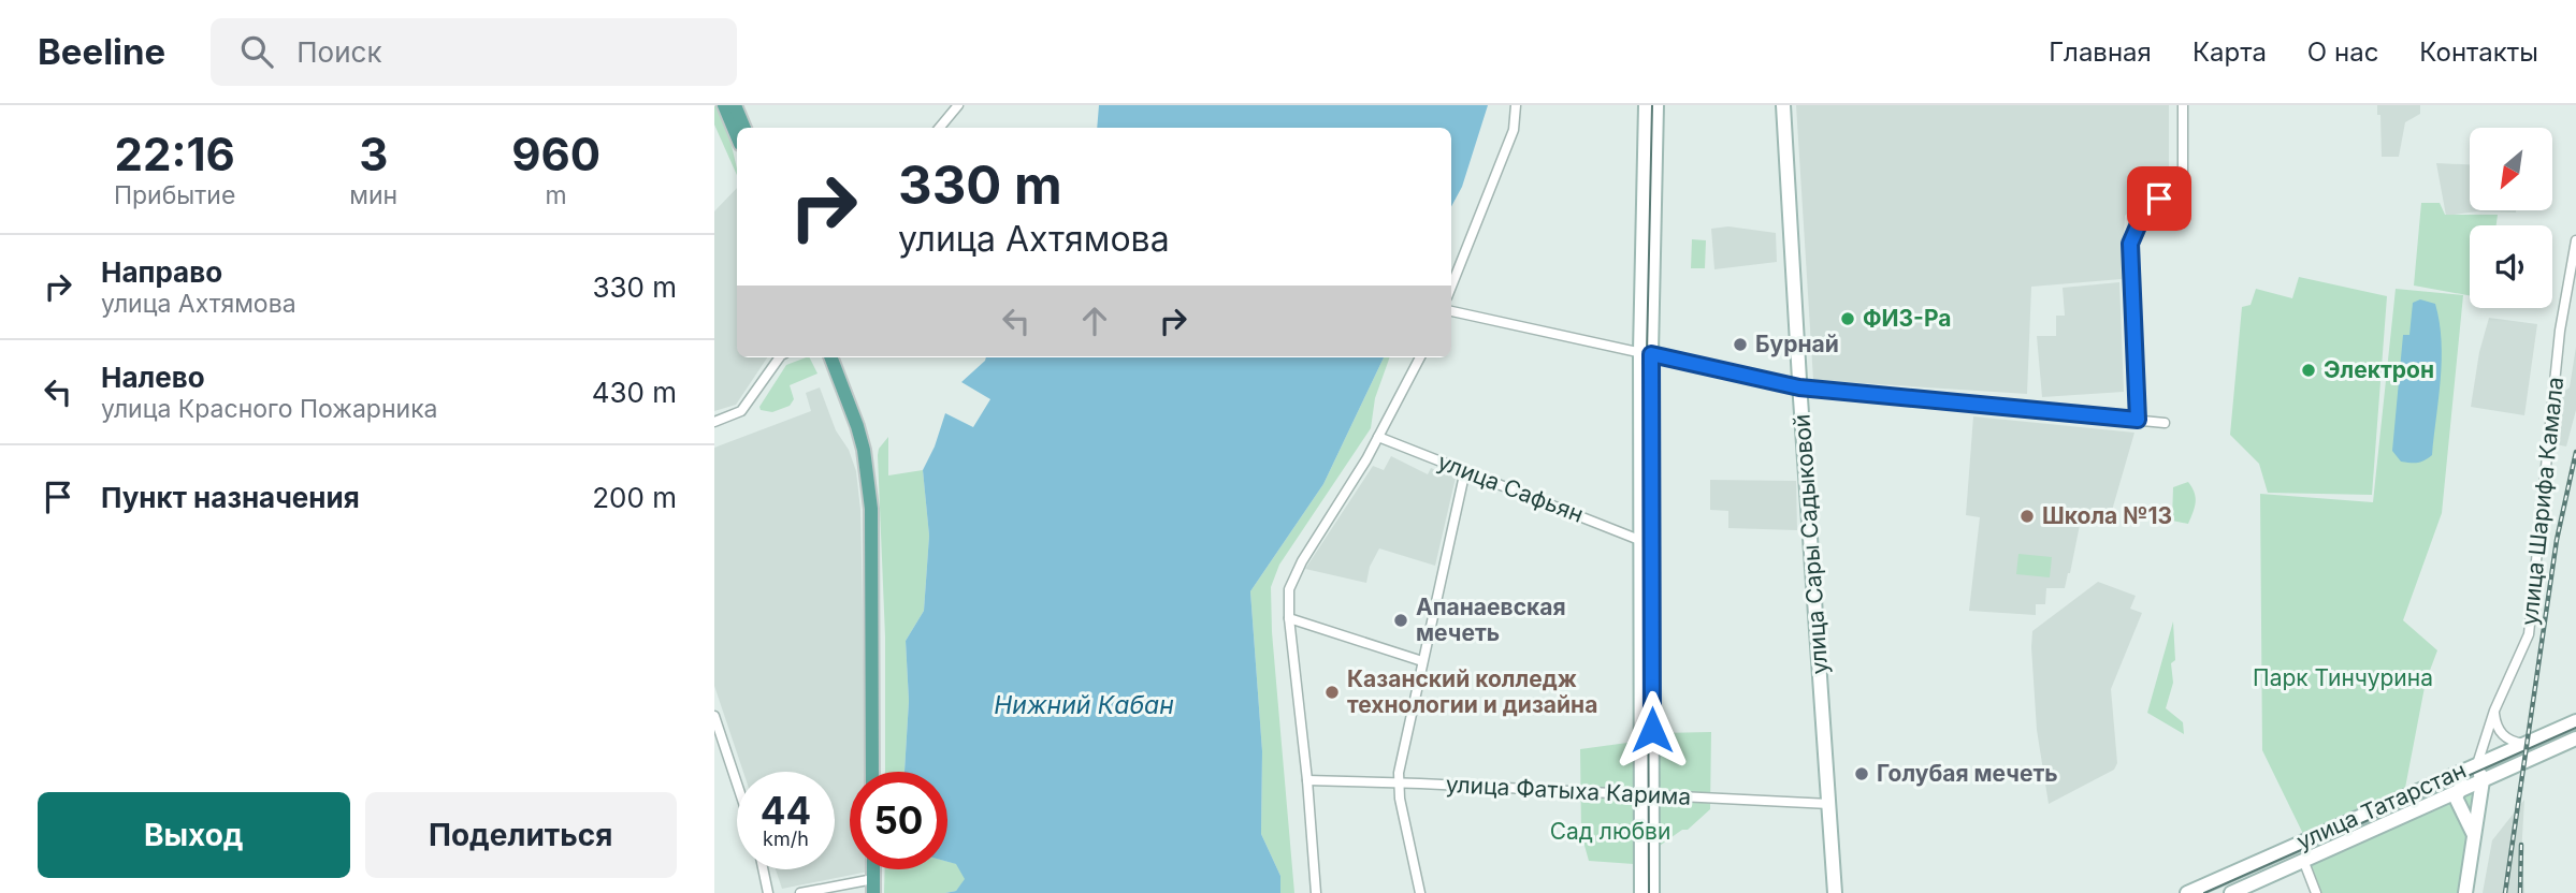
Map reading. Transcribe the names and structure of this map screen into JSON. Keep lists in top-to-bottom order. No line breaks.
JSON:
{"streets":{"main road":["улица Сары Садыковой","улица Татарстан"],"street":["улица Сафьян","улица Шарифа Камала","улица Фатыха Карима"]},"crossings":[["улица Шарифа Камала","улица Татарстан"],["улица Сары Садыковой","улица Фатыха Карима"]],"water":["Нижний Кабан"],"parks":["Парк Тинчурина","Сад любви"],"places":["ФИЗ-Ра","Бурнай","Электрон","Школа №13","Апанаевская мечеть","Казанский колледж технологии и дизайна","Голубая мечеть"],"north":"bottom left","page":{"header":"Beeline","search":"Поиск","nav":["Главная","Карта","О нас","Контакты"],"eta":["22:16","Прибытие","3","мин","960","m"],"turn":["330 m","улица Ахтямова"],"list":[{"name":"Направо","note":"улица Ахтямова","value":"330 m"},{"name":"Налево","note":"улица Красного Пожарника","value":"430 m"},{"name":"Пункт назначения","value":"200 m"}],"speed":"44 km/h","limit":"50","buttons":["Выход","Поделиться"]}}
